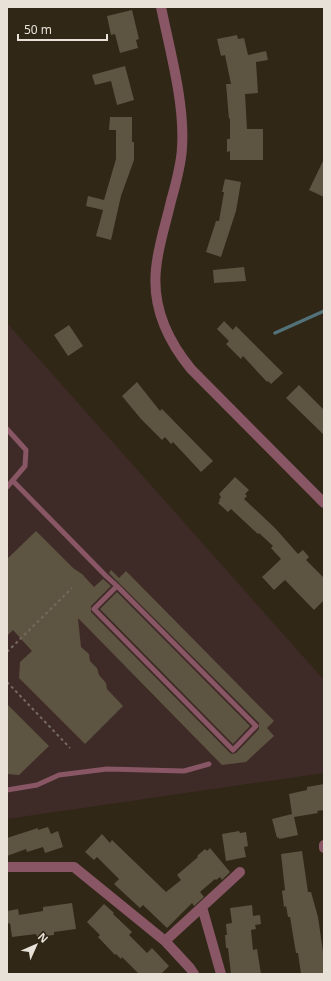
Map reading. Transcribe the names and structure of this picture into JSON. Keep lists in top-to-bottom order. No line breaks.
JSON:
{"scale_bar":"50 m","north":"top right"}
